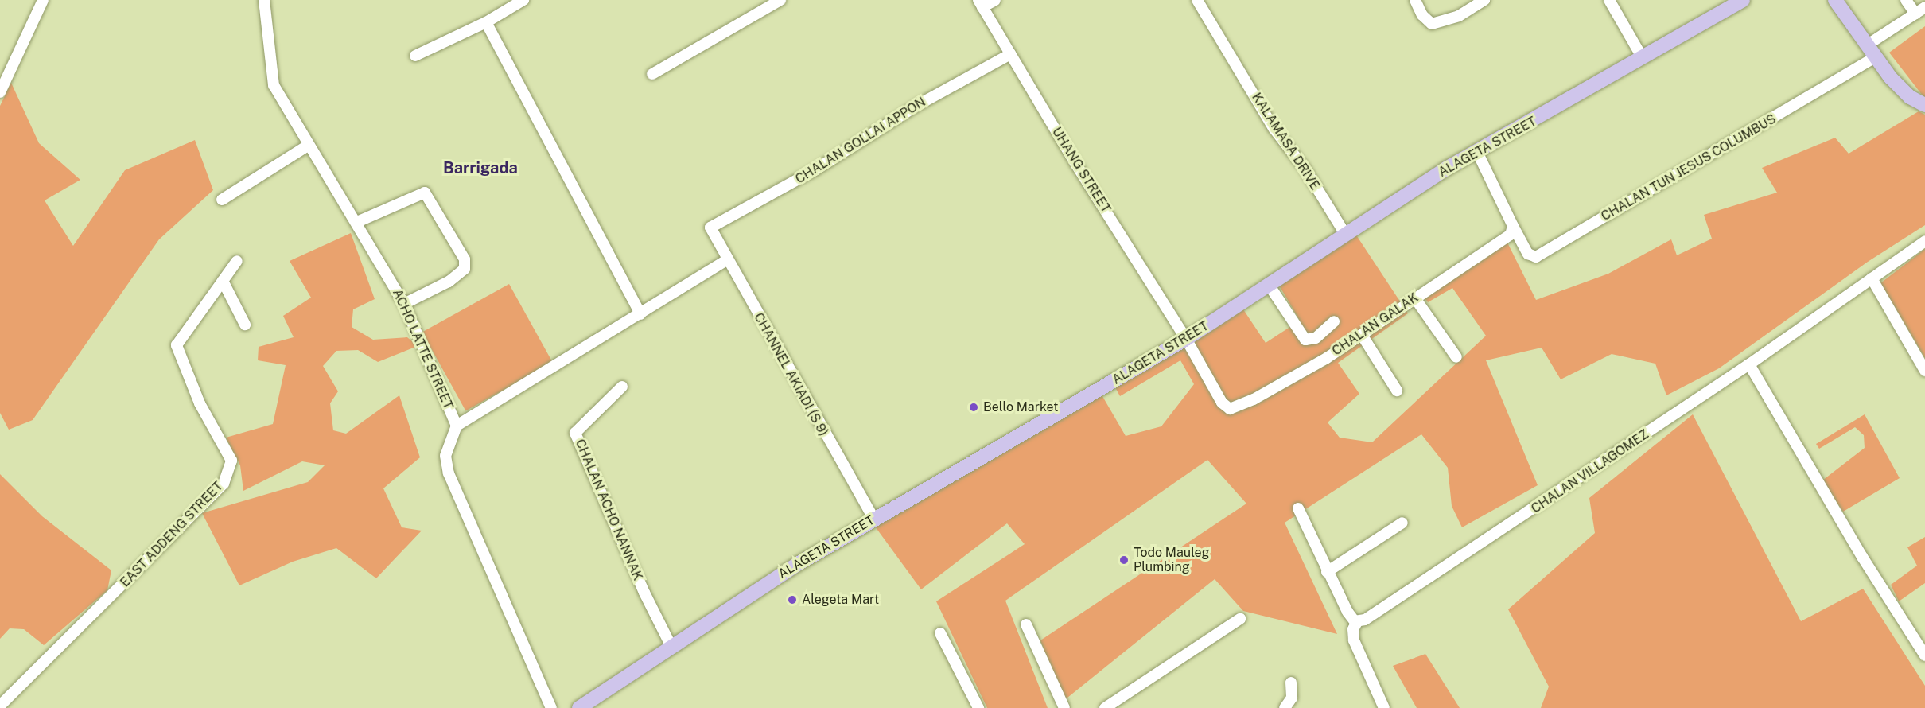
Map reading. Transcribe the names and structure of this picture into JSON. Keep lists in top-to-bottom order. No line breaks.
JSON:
{"streets":{"main road":["ALAGETA STREET"],"street":["CHALAN GOLLAI APPON","KALAMASA DRIVE","CHALAN TUN JESUS COLUMBUS","UHANG STREET","CHALAN GALAK","ACHO LATTE STREET","CHANNEL AKIADI (S 9)","CHALAN VILLAGOMEZ","CHALAN ACHO NANNAK","EAST ADDENG STREET"]},"crossings":[["CHALAN GOLLAI APPON","UHANG STREET"],["CHALAN GOLLAI APPON","CHANNEL AKIADI (S 9)"],["KALAMASA DRIVE","ALAGETA STREET"],["ALAGETA STREET","UHANG STREET"],["ALAGETA STREET","CHALAN GALAK"],["ALAGETA STREET","CHANNEL AKIADI (S 9)"],["ALAGETA STREET","CHALAN ACHO NANNAK"],["CHALAN TUN JESUS COLUMBUS","CHALAN GALAK"],["UHANG STREET","CHALAN GALAK"]],"districts":["Barrigada"],"places":["Bello Market","Todo Mauleg Plumbing","Alegeta Mart"]}
